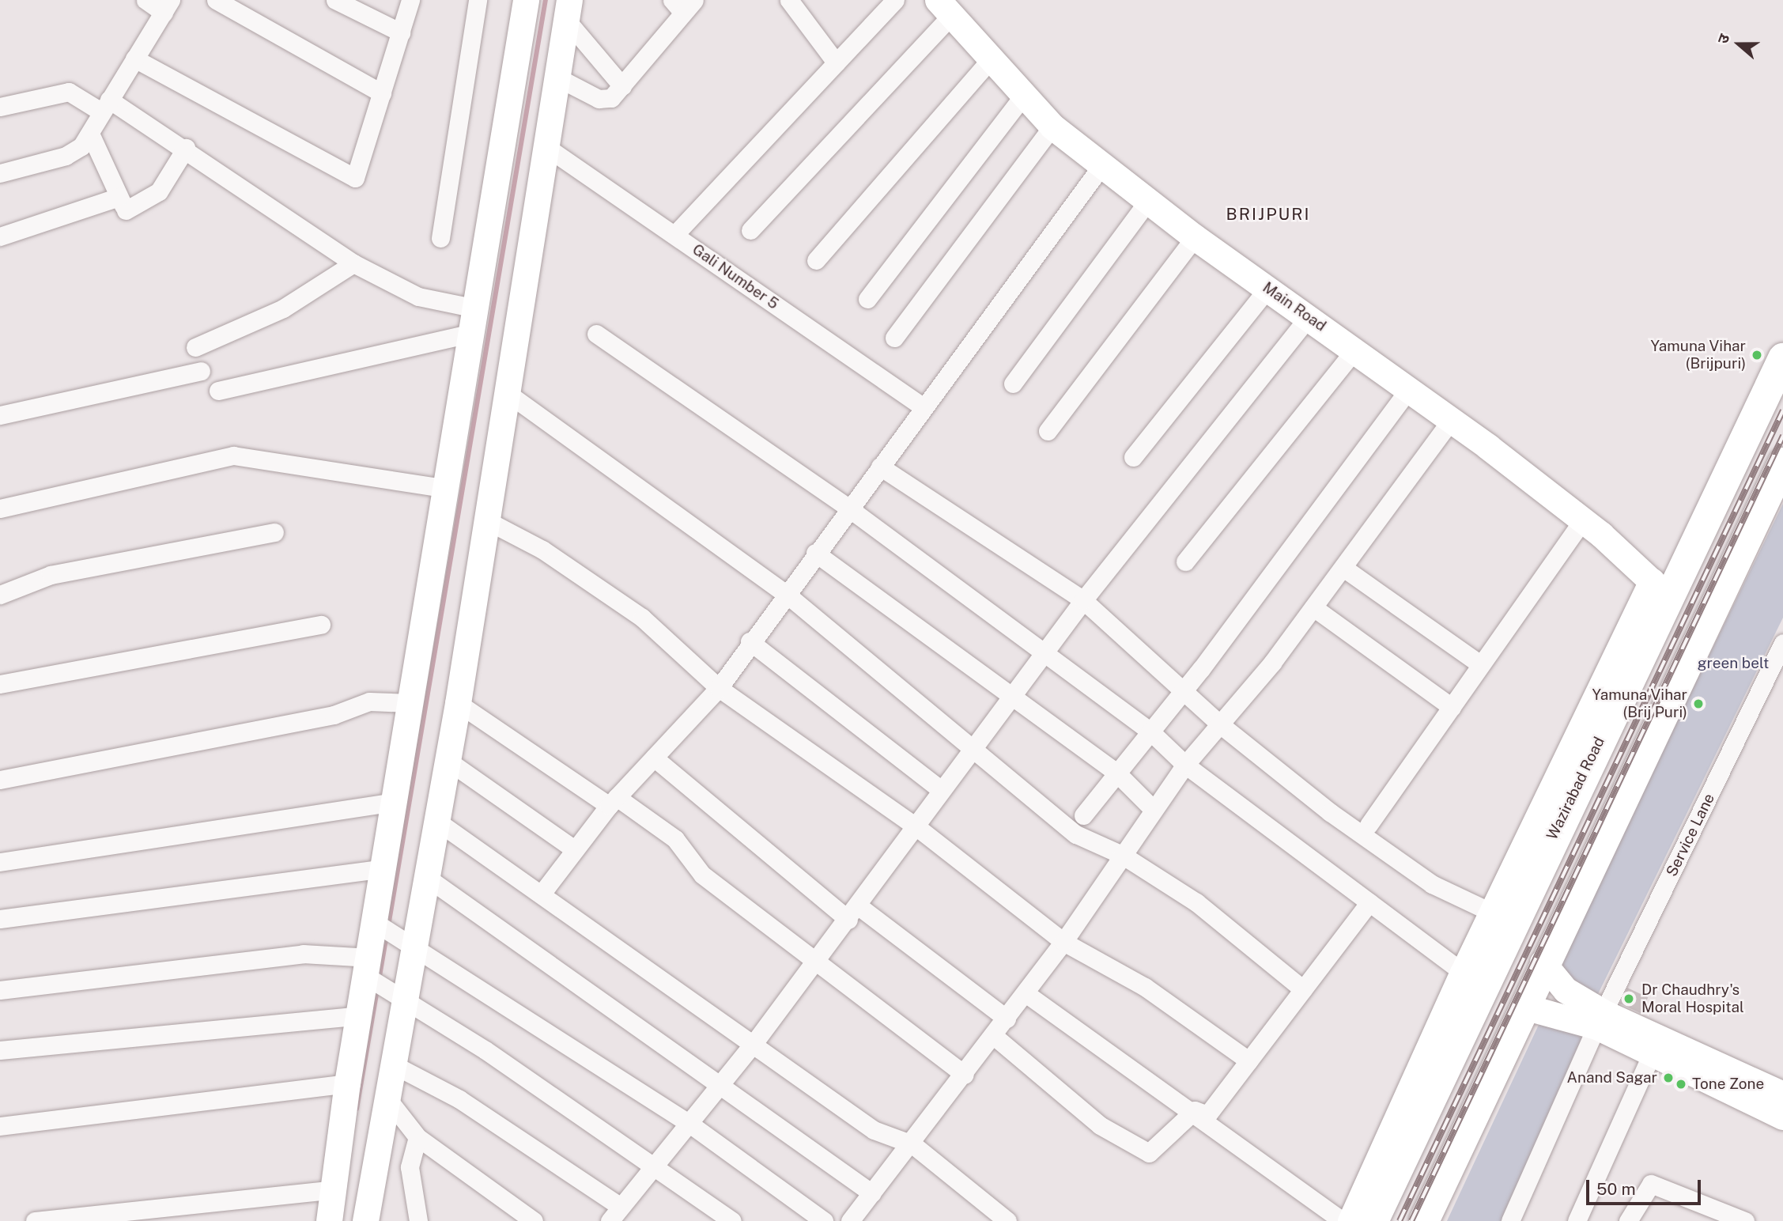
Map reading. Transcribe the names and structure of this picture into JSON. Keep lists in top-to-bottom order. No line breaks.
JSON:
{"streets":{"highway":["Wazirabad Road"],"street":["Gali Number 5","Main Road","Service Lane"]},"crossings":[["Main Road","Wazirabad Road"]],"districts":["BRIJPURI"],"parks":["green belt"],"places":["Yamuna Vihar (Brijpuri)","Yamuna Vihar (Brij Puri)","Dr Chaudhry's Moral Hospital","Anand Sagar","Tone Zone"],"scale_bar":"50 m","north":"left"}
